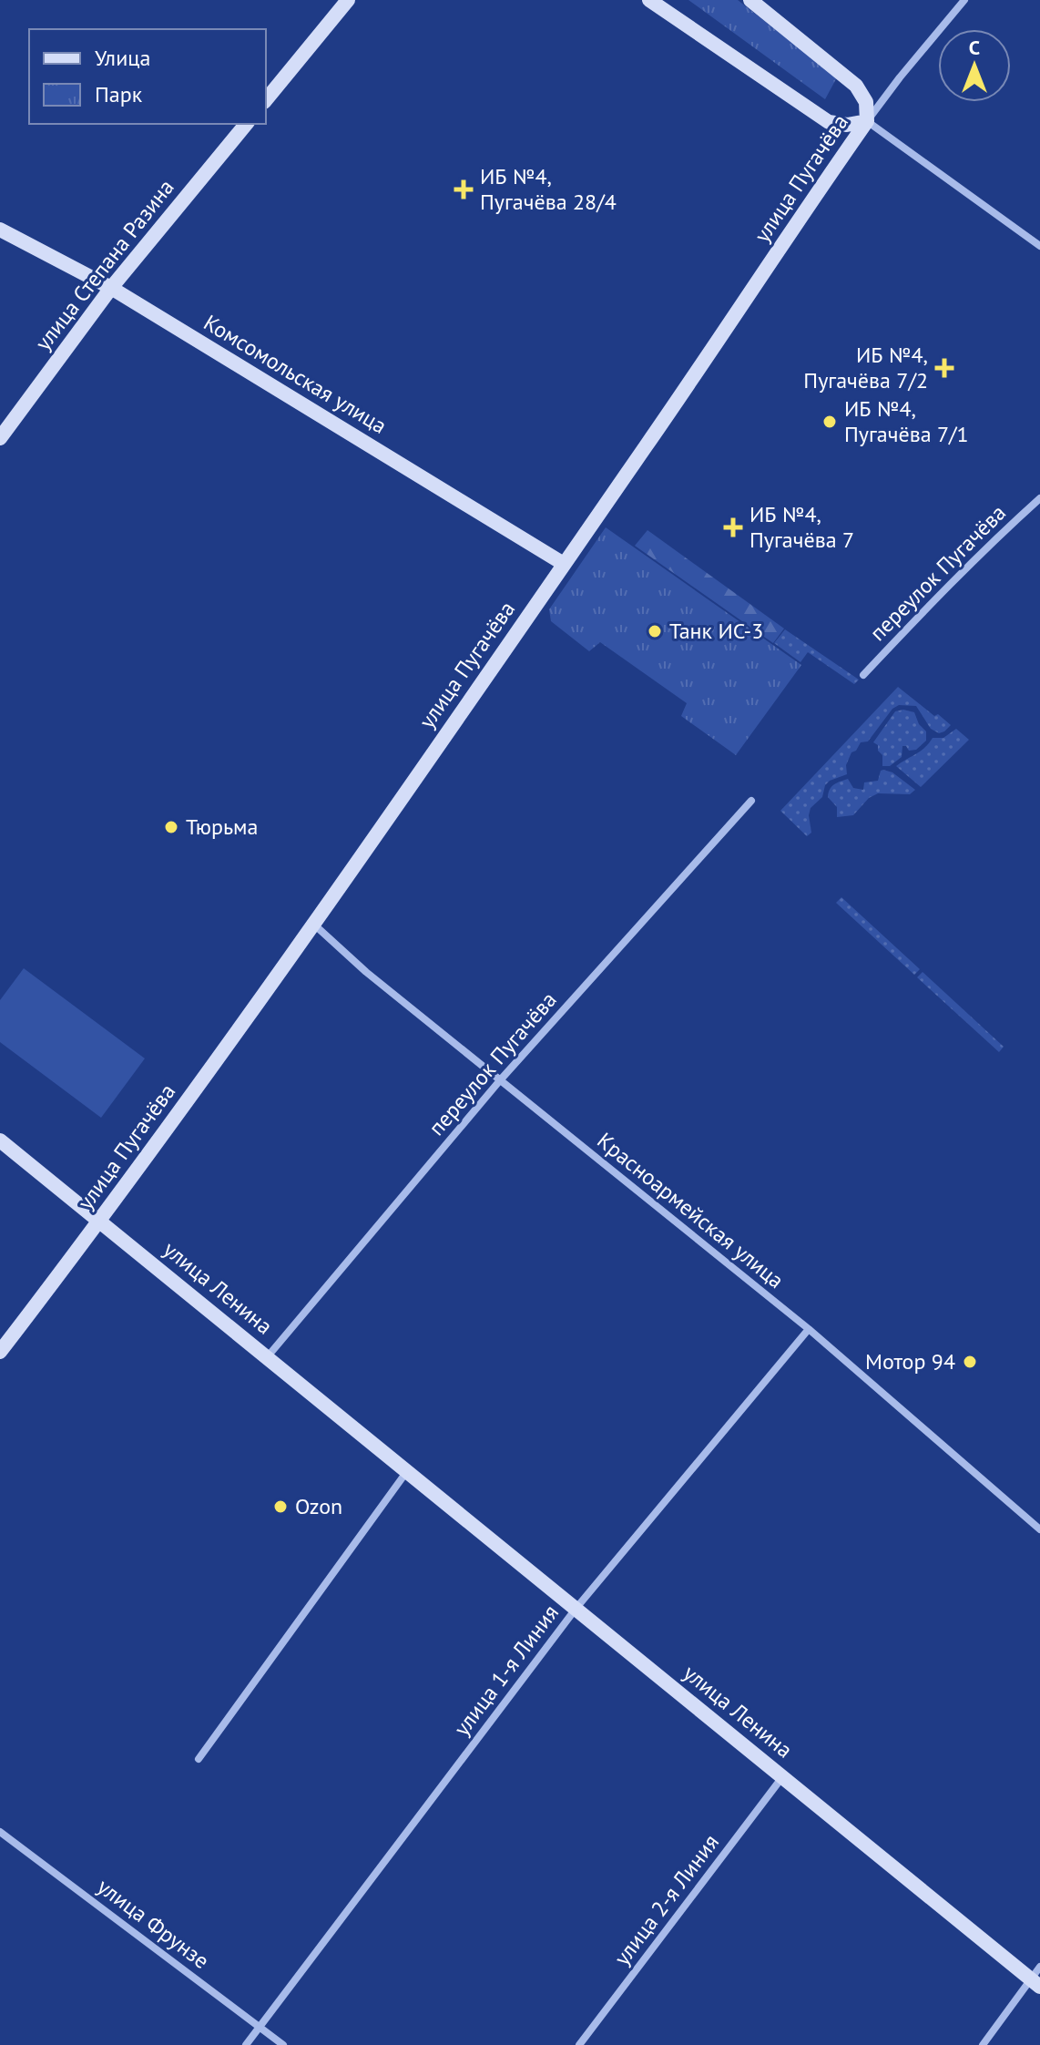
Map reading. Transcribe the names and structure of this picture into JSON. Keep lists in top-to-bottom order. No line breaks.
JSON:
{"streets":{"main road":["улица Пугачёва","улица Степана Разина","Комсомольская улица","улица Ленина"],"street":["переулок Пугачёва","Красноармейская улица","улица 1-я Линия","улица 2-я Линия","улица Фрунзе"]},"crossings":[["улица Пугачёва","Комсомольская улица"],["улица Пугачёва","Красноармейская улица"],["улица Пугачёва","улица Ленина"],["улица Степана Разина","Комсомольская улица"],["переулок Пугачёва","Красноармейская улица"],["переулок Пугачёва","улица Ленина"],["Красноармейская улица","улица 1-я Линия"],["улица Ленина","улица 1-я Линия"],["улица Ленина","улица 2-я Линия"],["улица 1-я Линия","улица Фрунзе"]],"places":{"health":["ИБ №4, Пугачёва 28/4","ИБ №4, Пугачёва 7/2","ИБ №4, Пугачёва 7"],"other":["ИБ №4, Пугачёва 7/1","Танк ИС-3","Тюрьма","Мотор 94","Ozon"]},"legend":["Улица","Парк"],"north":"top"}
